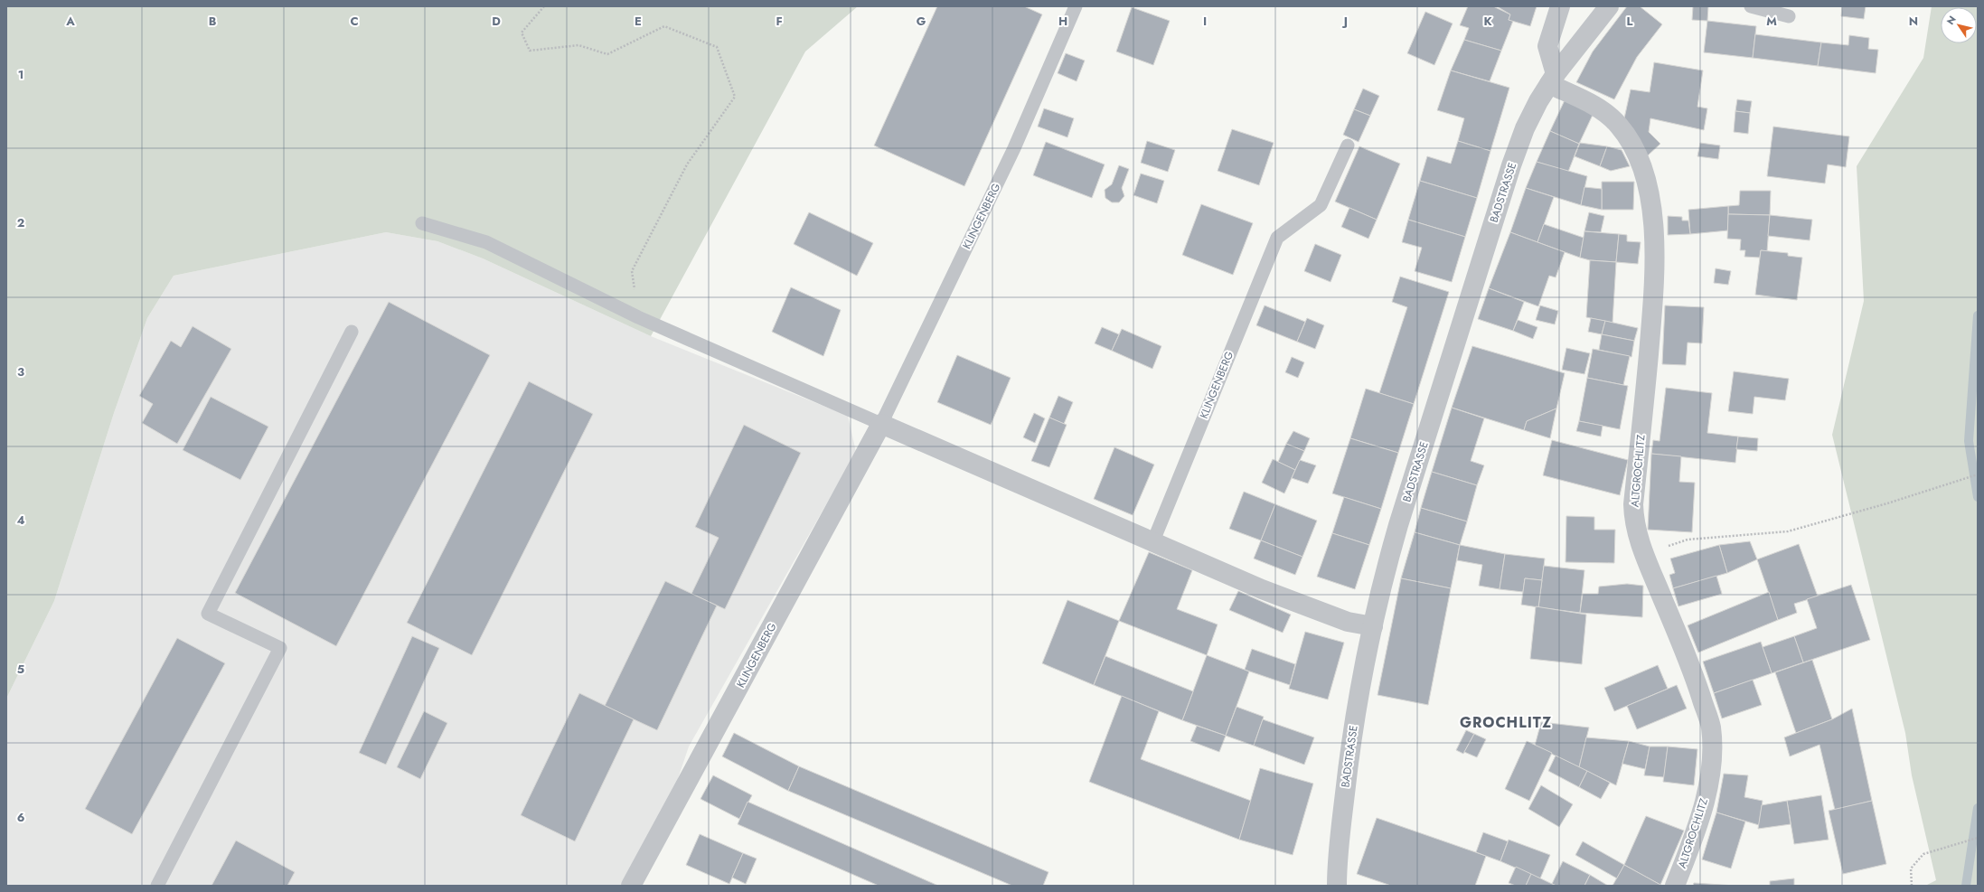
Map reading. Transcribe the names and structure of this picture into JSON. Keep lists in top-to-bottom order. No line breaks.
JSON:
{"streets":{"street":["BADSTRASSE","KLINGENBERG","ALTGROCHLITZ"]},"crossings":[["BADSTRASSE","ALTGROCHLITZ"]],"districts":["GROCHLITZ"],"north":"top left","grid":{"columns":["A","B","C","D","E","F","G","H","I","J","K","L","M","N"],"rows":["1","2","3","4","5","6"]}}
